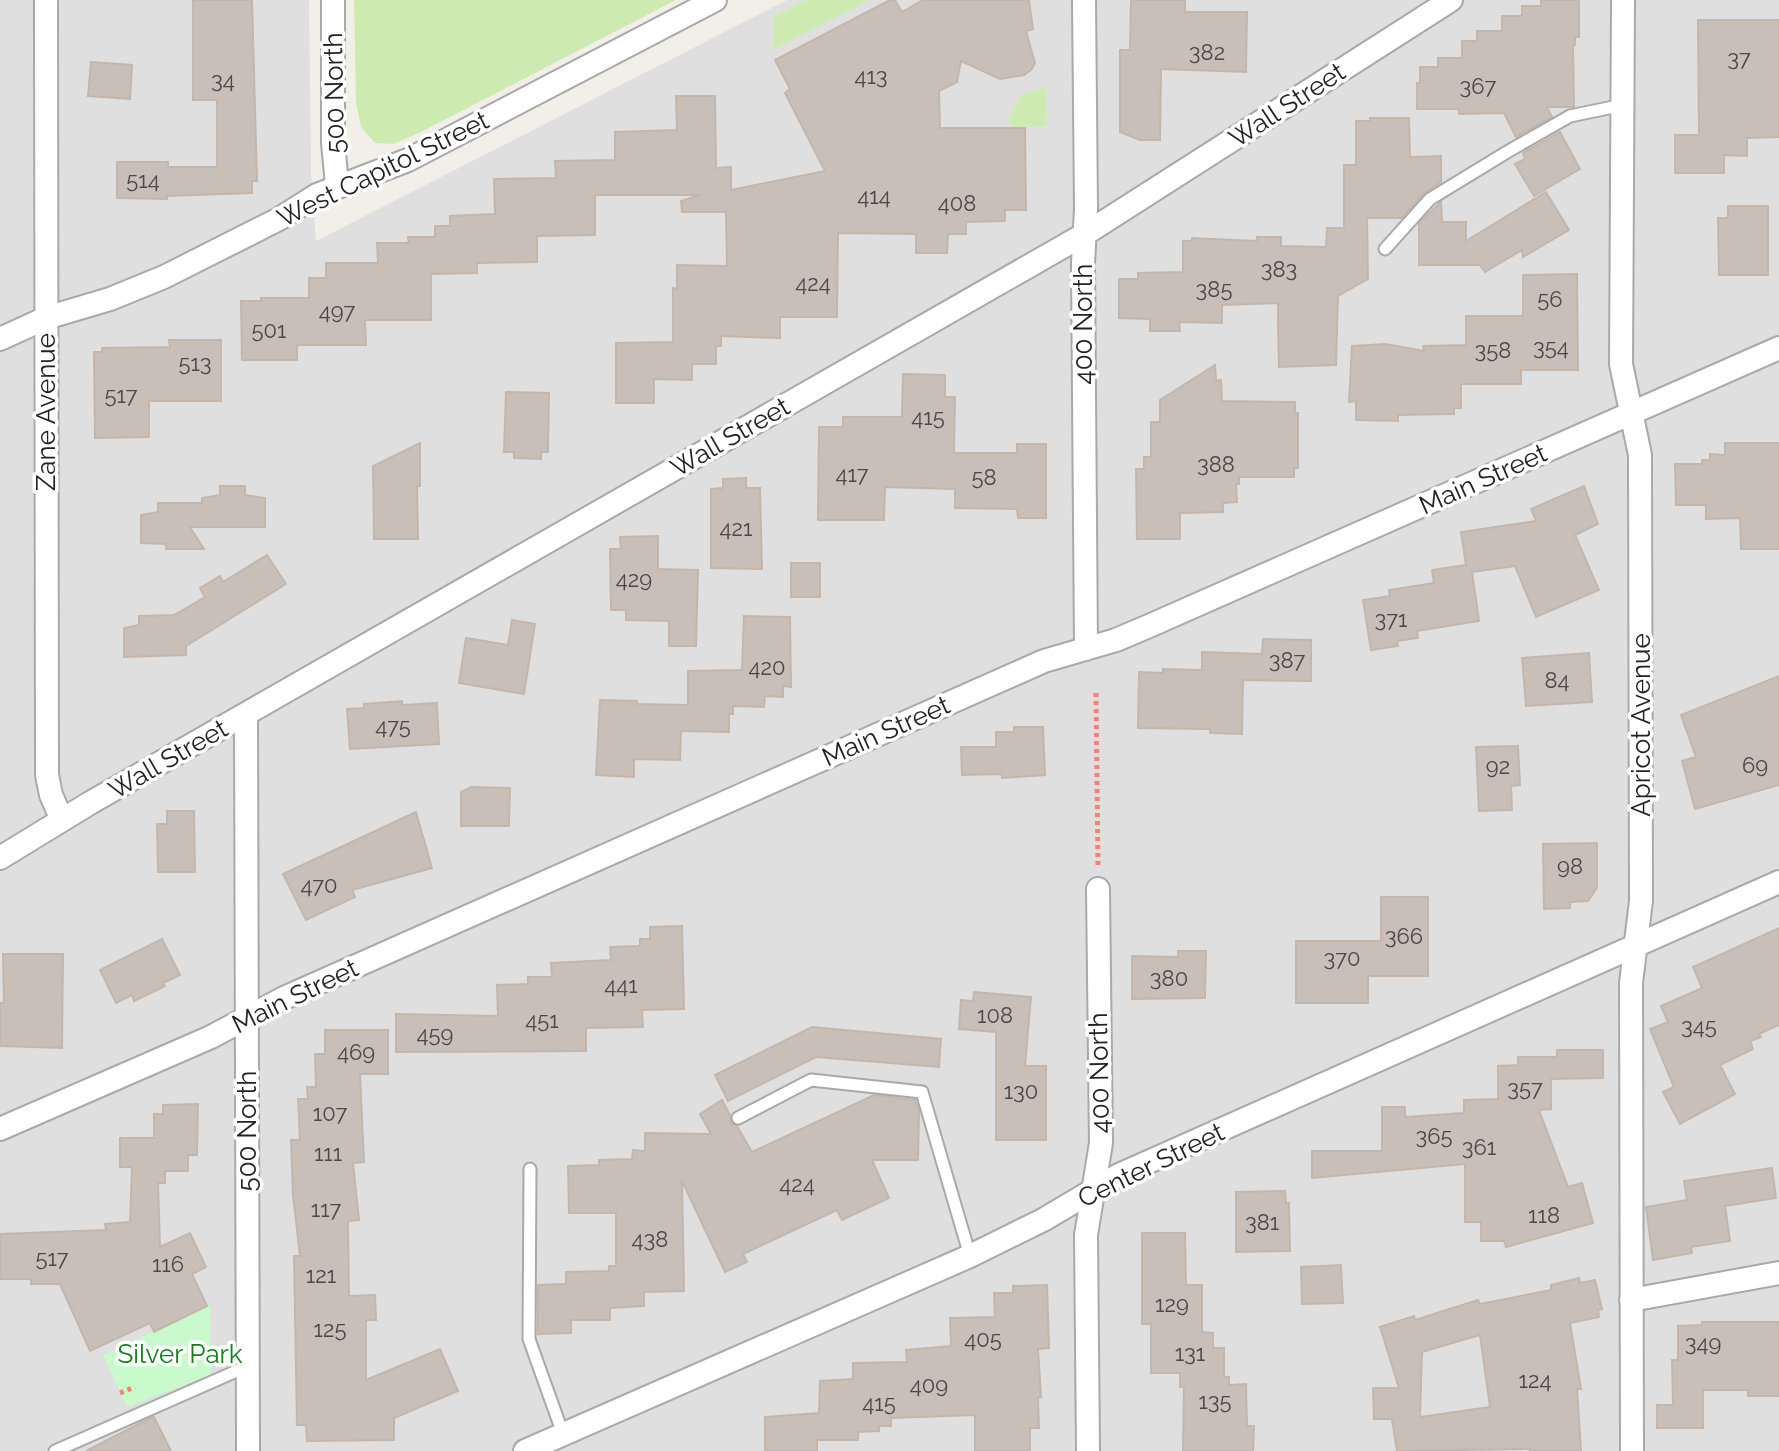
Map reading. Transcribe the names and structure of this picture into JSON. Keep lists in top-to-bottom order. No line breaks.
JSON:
{"streets":{"street":["500 North","Wall Street","West Capitol Street","400 North","Zane Avenue","Main Street","Apricot Avenue","Center Street"]},"crossings":[["500 North","Wall Street"],["500 North","West Capitol Street"],["500 North","Main Street"],["Wall Street","400 North"],["Wall Street","Zane Avenue"],["West Capitol Street","Zane Avenue"],["400 North","Main Street"],["400 North","Center Street"],["Main Street","Apricot Avenue"],["Apricot Avenue","Center Street"]],"parks":["Silver Park"],"house_numbers":["382","37","413","34","367","514","414","408","383","424","385","56","497","501","354","358","513","517","415","388","417","58","421","429","371","387","420","84","475","69","92","98","470","366","370","380","441","108","451","345","459","469","357","130","107","365","361","111","424","117","118","381","438","517","116","121","129","125","405","349","131","124","409","135","415"]}
